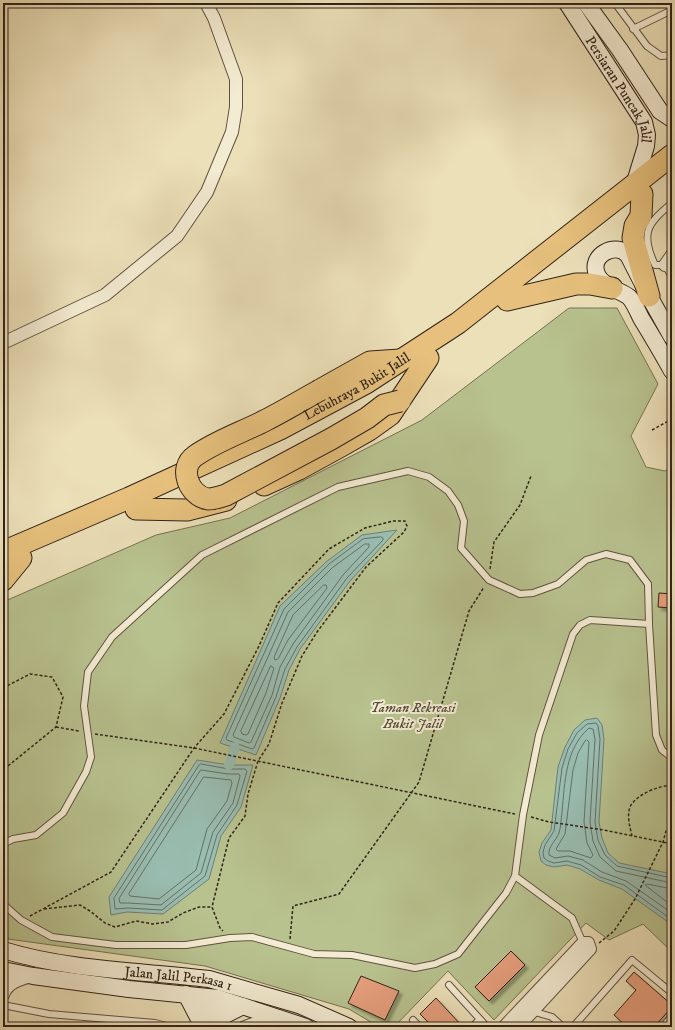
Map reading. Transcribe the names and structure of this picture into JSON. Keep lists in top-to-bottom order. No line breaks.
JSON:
{"streets":{"highway":["Lebuhraya Bukit Jalil"],"main road":["Persiaran Puncak Jalil","Jalan Jalil Perkasa 1"]},"crossings":[["Persiaran Puncak Jalil","Lebuhraya Bukit Jalil"]],"parks":["Taman Rekreasi Bukit Jalil"]}
